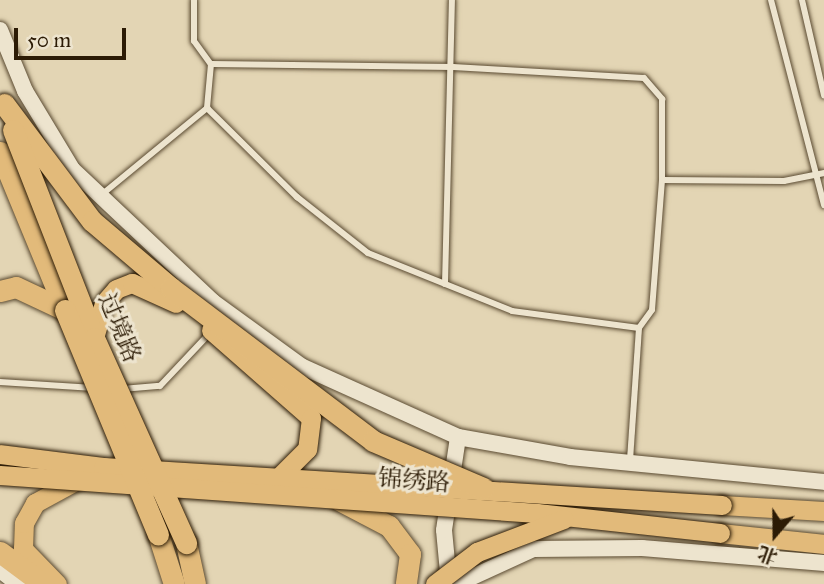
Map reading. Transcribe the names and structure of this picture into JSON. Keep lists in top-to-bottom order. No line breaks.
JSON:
{"streets":{"highway":["过境路"],"main road":["锦绣路"]},"scale_bar":"50 m","north":"bottom"}
